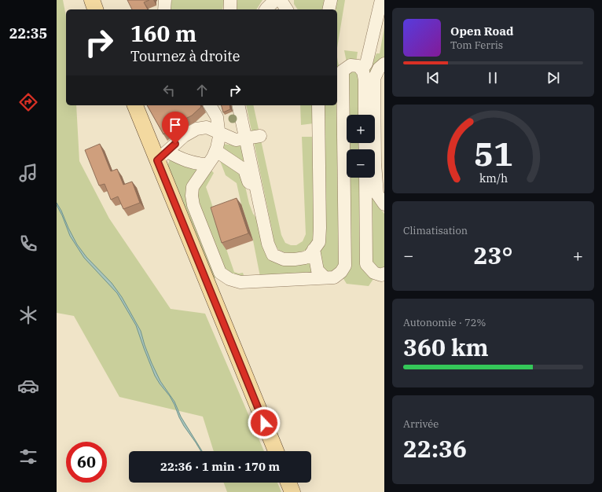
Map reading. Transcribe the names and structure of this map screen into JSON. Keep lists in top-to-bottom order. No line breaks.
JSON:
{"page":{"tabs":"22:35","turn":["160 m","Tournez à droite"],"song":["Open Road","Tom Ferris"],"map_buttons":["+","−"],"tile":["Climatisation",["Autonomie · 72%","360 km"],["Arrivée","22:36"]],"heat":["−","23°","+"],"limit":"60","trip":"22:36 · 1 min · 170 m","gauge":["51","km/h"]}}
